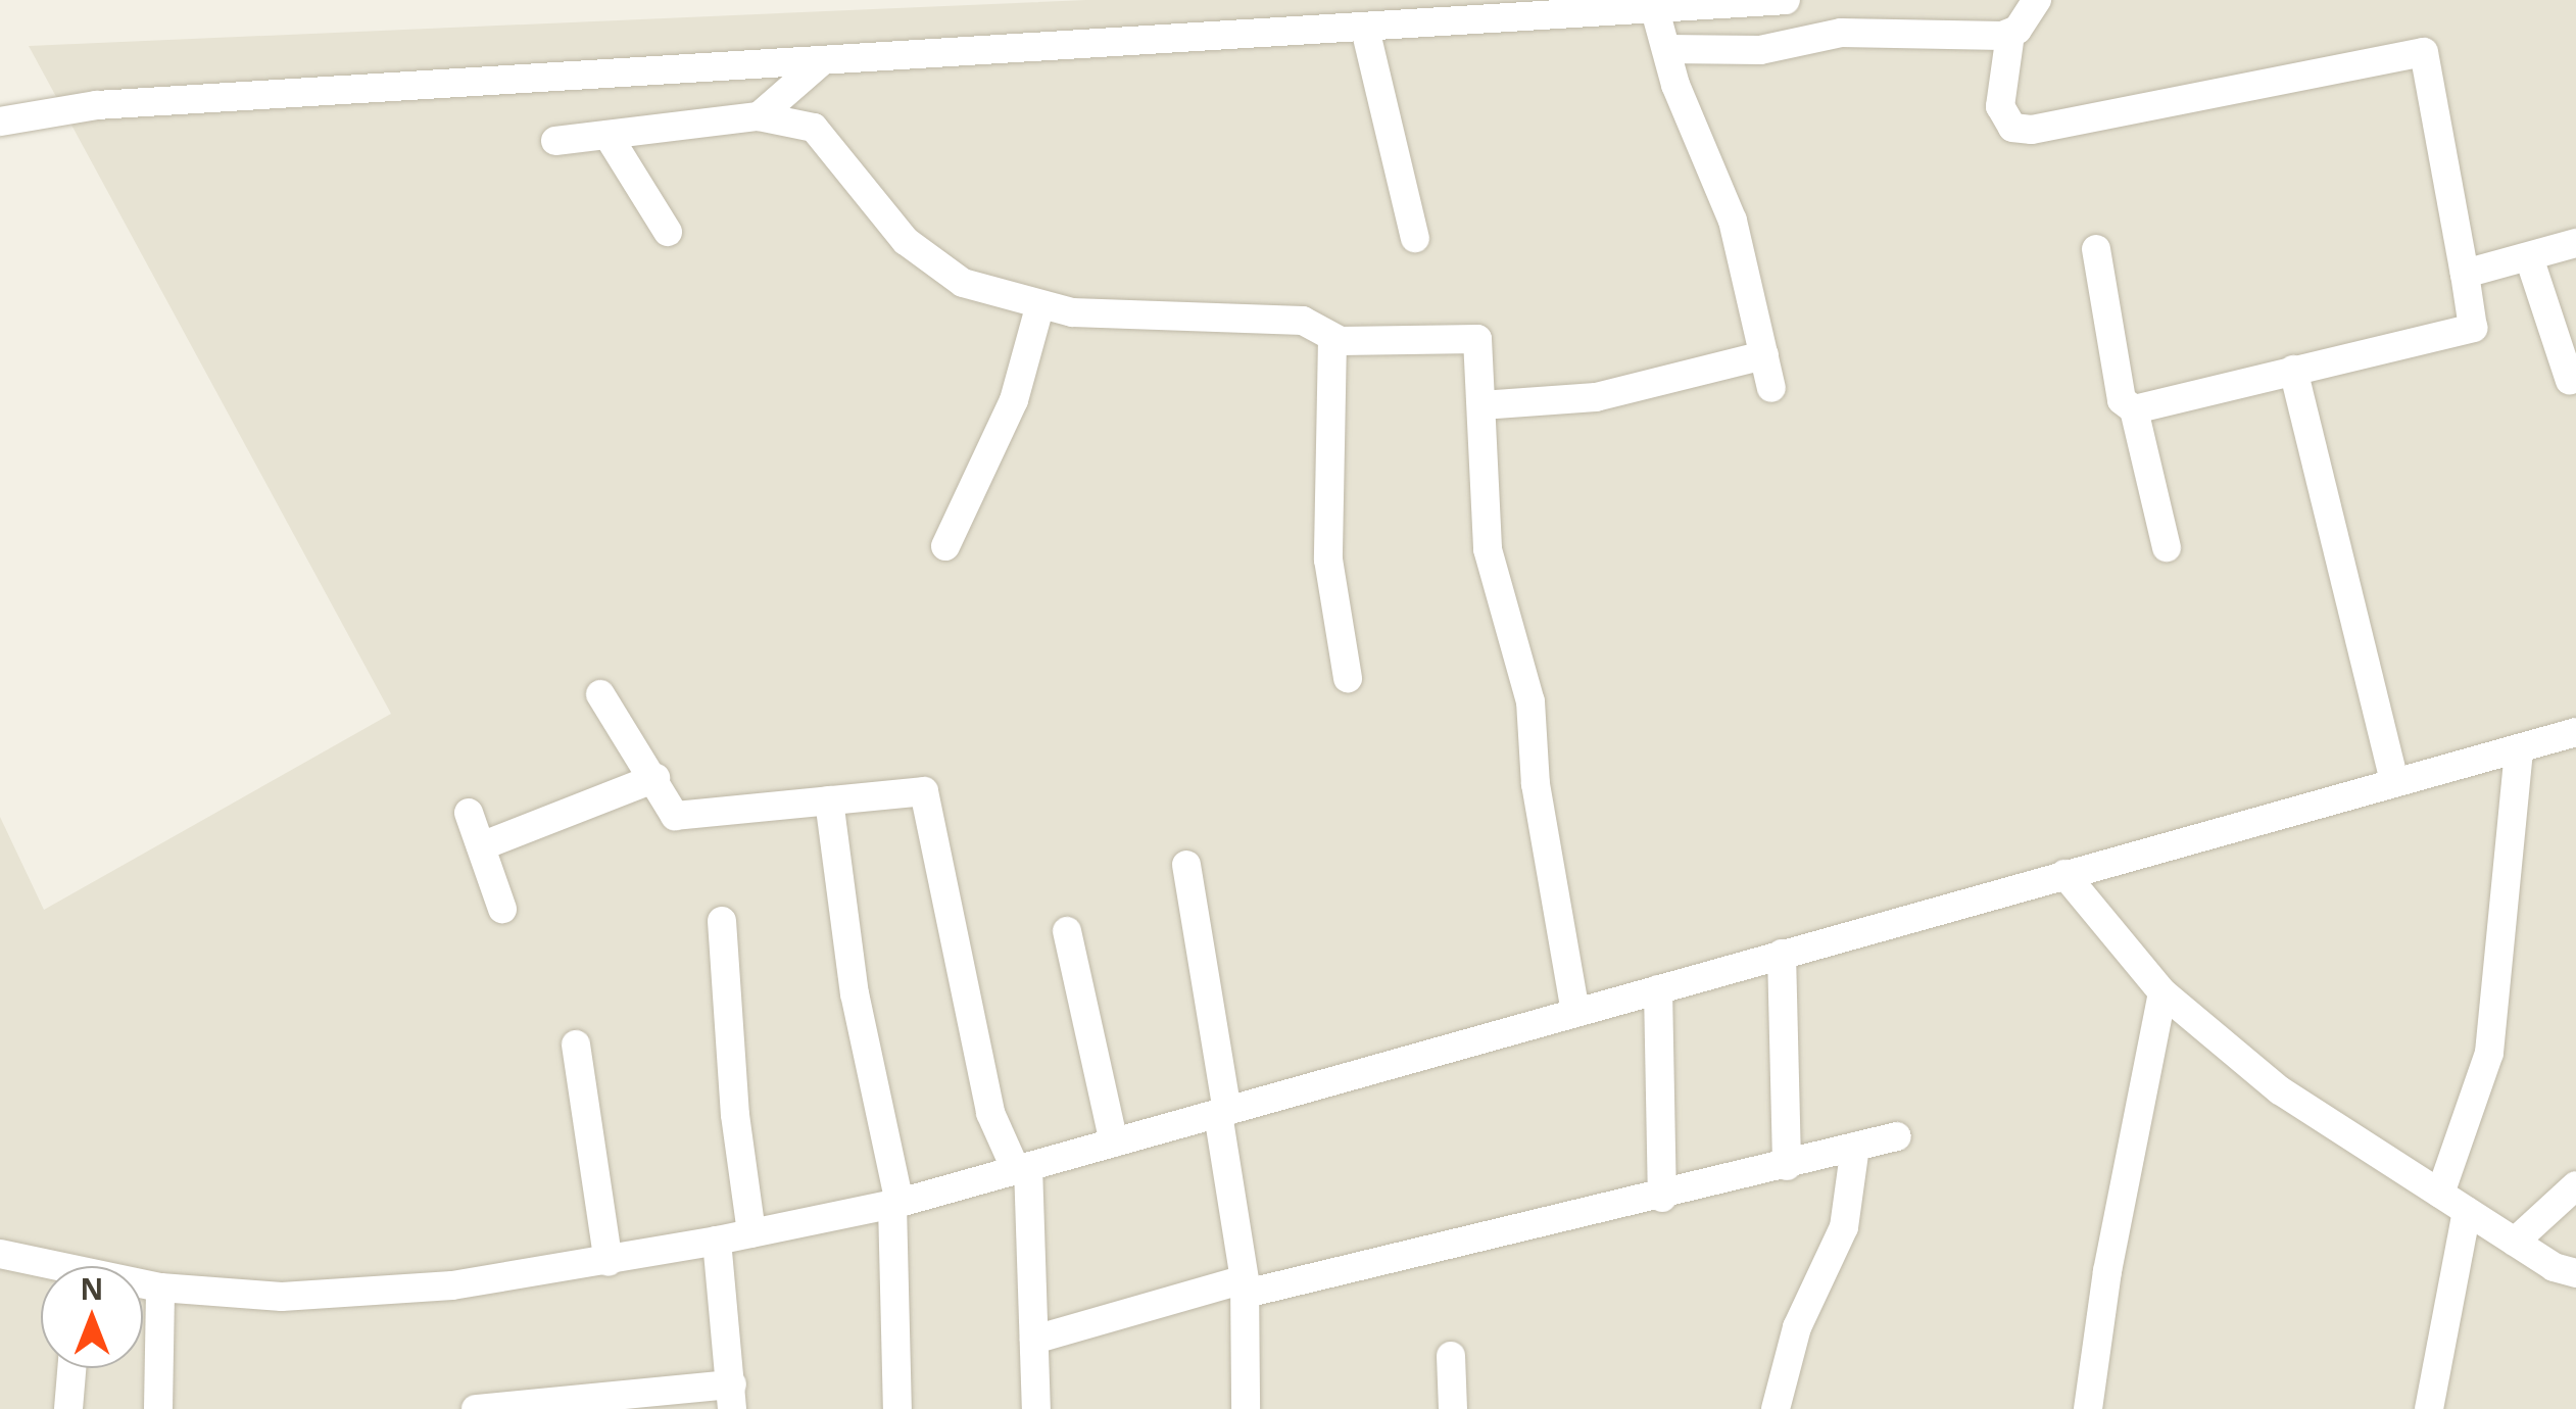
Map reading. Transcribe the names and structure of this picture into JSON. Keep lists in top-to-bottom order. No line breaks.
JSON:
{"north":"top"}
